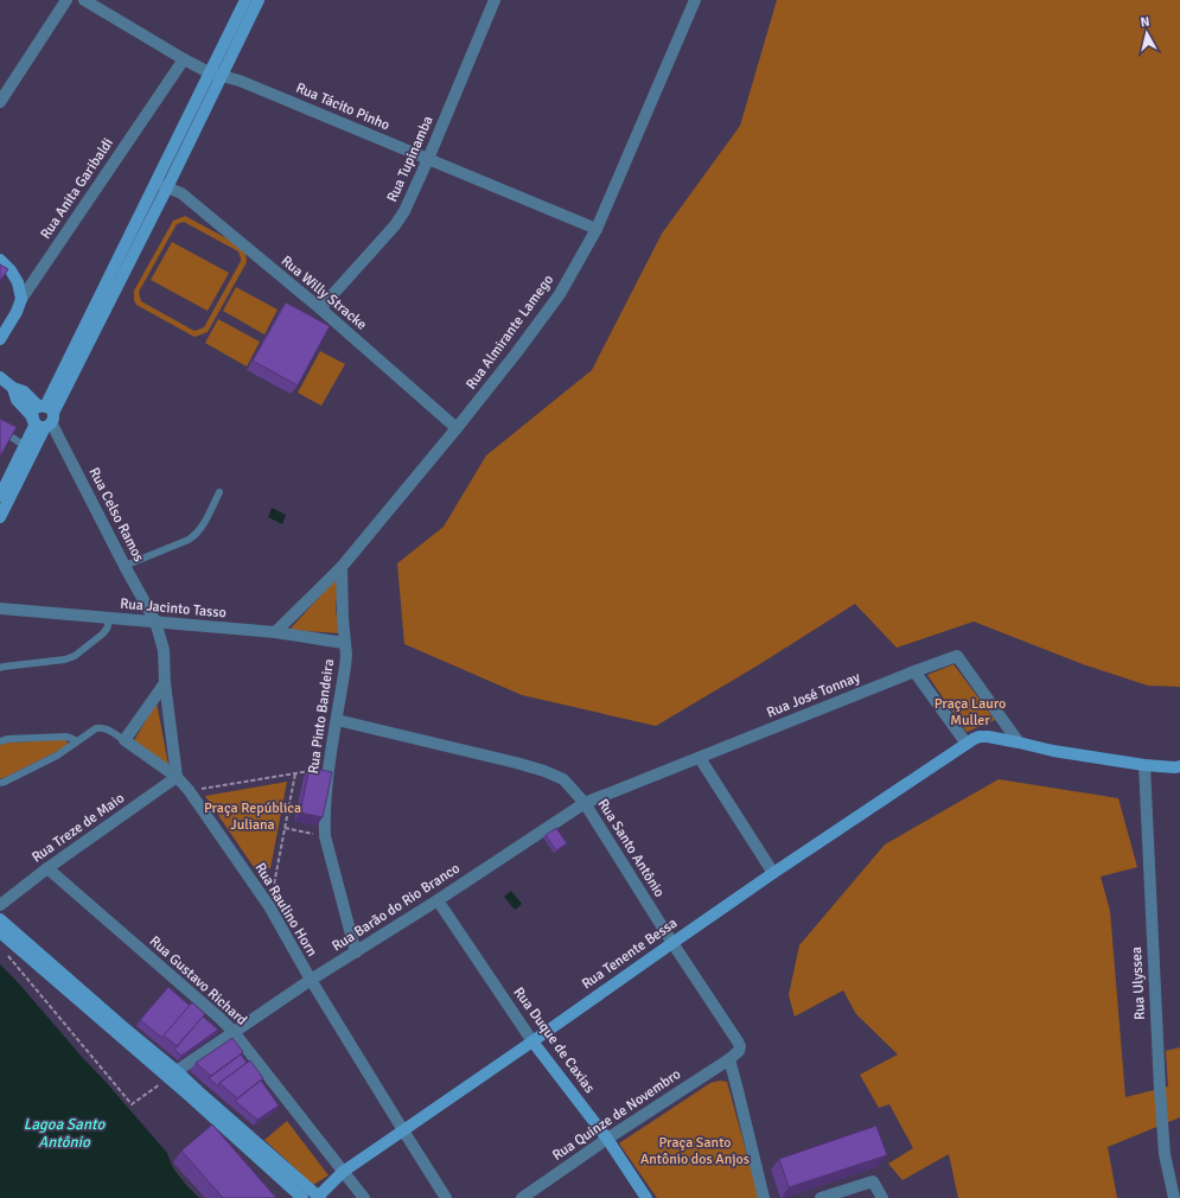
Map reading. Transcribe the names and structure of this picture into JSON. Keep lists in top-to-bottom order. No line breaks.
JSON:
{"streets":{"street":["Rua Tácito Pinho","Rua Tupinamba","Rua Anita Garibaldi","Rua Willy Stracke","Rua Almirante Lamego","Rua Celso Ramos","Rua Jacinto Tasso","Rua José Tonnay","Rua Pinto Bandeira","Rua Treze de Maio","Rua Santo Antônio","Rua Barão do Rio Branco","Rua Raulino Horn","Rua Tenente Bessa","Rua Gustavo Richard","Rua Ulyssea","Rua Duque de Caxias","Rua Quinze de Novembro"]},"crossings":[["Rua Tácito Pinho","Rua Tupinamba"],["Rua Tácito Pinho","Rua Anita Garibaldi"],["Rua Tácito Pinho","Rua Almirante Lamego"],["Rua Tupinamba","Rua Willy Stracke"],["Rua Willy Stracke","Rua Almirante Lamego"],["Rua Almirante Lamego","Rua Jacinto Tasso"],["Rua Almirante Lamego","Rua Pinto Bandeira"],["Rua Celso Ramos","Rua Jacinto Tasso"],["Rua Jacinto Tasso","Rua Pinto Bandeira"],["Rua José Tonnay","Rua Santo Antônio"],["Rua José Tonnay","Rua Barão do Rio Branco"],["Rua José Tonnay","Rua Tenente Bessa"],["Rua Pinto Bandeira","Rua Santo Antônio"],["Rua Pinto Bandeira","Rua Barão do Rio Branco"],["Rua Treze de Maio","Rua Raulino Horn"],["Rua Treze de Maio","Rua Gustavo Richard"],["Rua Santo Antônio","Rua Barão do Rio Branco"],["Rua Santo Antônio","Rua Tenente Bessa"],["Rua Santo Antônio","Rua Quinze de Novembro"],["Rua Barão do Rio Branco","Rua Raulino Horn"],["Rua Barão do Rio Branco","Rua Gustavo Richard"],["Rua Barão do Rio Branco","Rua Duque de Caxias"],["Rua Raulino Horn","Rua Tenente Bessa"],["Rua Tenente Bessa","Rua Gustavo Richard"],["Rua Tenente Bessa","Rua Ulyssea"],["Rua Tenente Bessa","Rua Duque de Caxias"],["Rua Duque de Caxias","Rua Quinze de Novembro"]],"water":["Lagoa Santo Antônio"],"parks":["Praça Lauro Muller","Praça República Juliana","Praça Santo Antônio dos Anjos"],"north":"top"}
